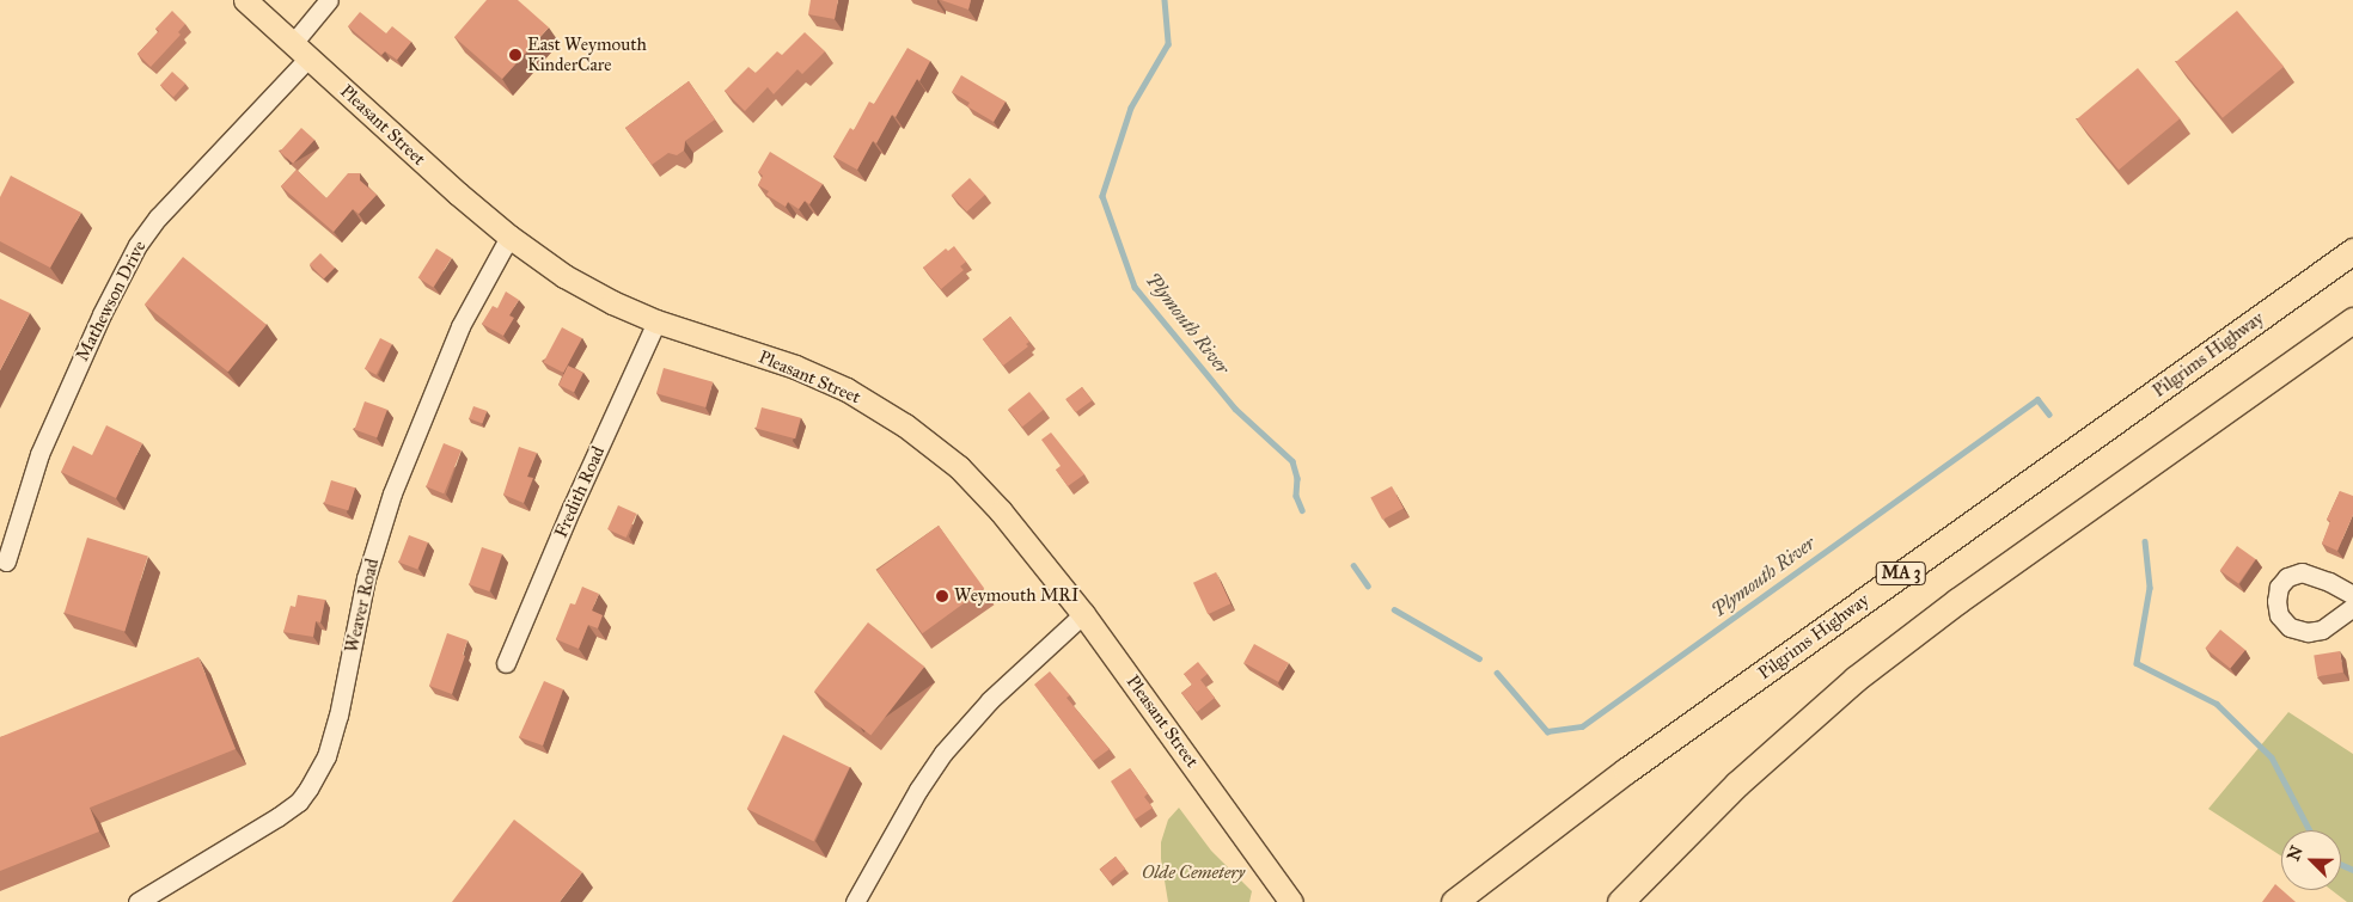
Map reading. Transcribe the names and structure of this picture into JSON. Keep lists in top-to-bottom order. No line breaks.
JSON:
{"streets":{"highway":["Pilgrims Highway","MA 3"],"main road":["Pleasant Street"],"street":["Mathewson Drive","Fredith Road","Weaver Road"]},"crossings":[["Pleasant Street","Mathewson Drive"],["Pleasant Street","Fredith Road"],["Pleasant Street","Weaver Road"]],"water":["Plymouth River"],"parks":["Olde Cemetery"],"places":["East Weymouth KinderCare","Weymouth MRI"],"north":"top left"}
